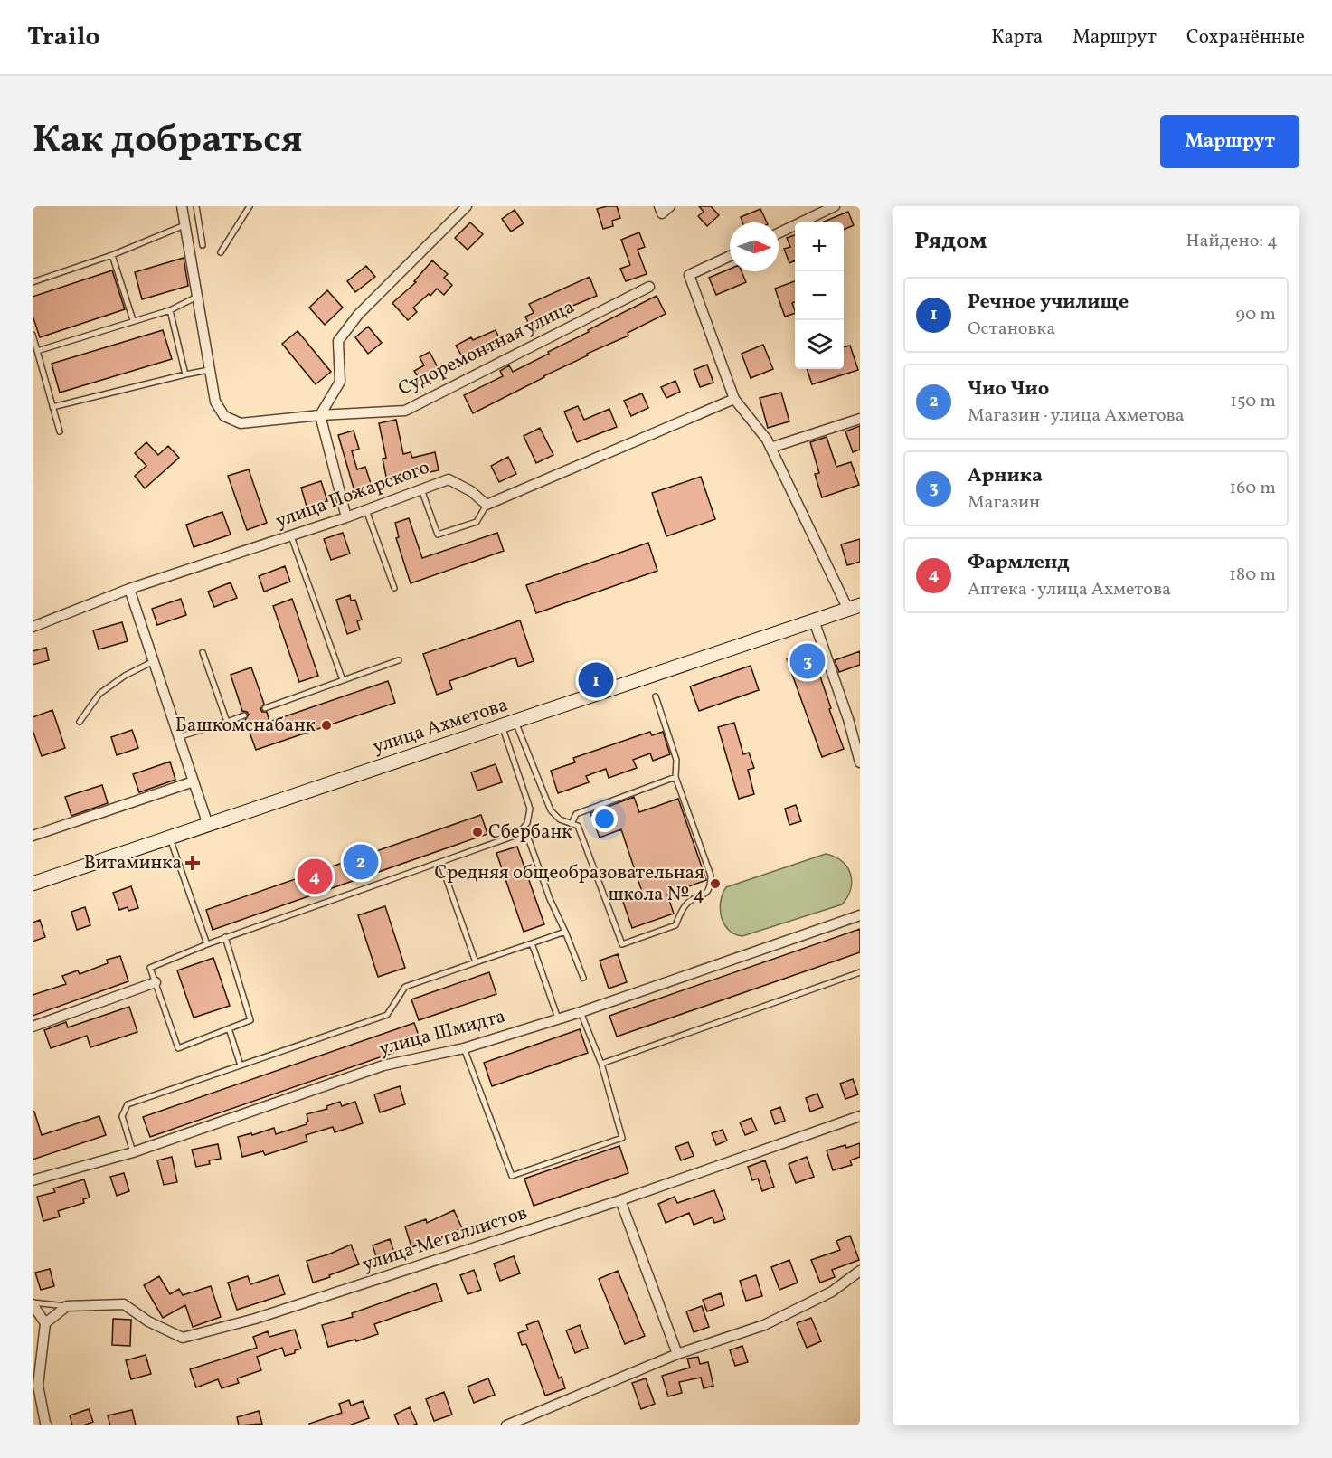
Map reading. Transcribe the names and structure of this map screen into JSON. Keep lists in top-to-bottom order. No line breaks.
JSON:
{"streets":{"main road":["улица Ахметова"],"street":["Судоремонтная улица","улица Пожарского","улица Шмидта","улица Металлистов"]},"places":{"other":["Башкомснабанк","Сбербанк","Средняя общеобразовательная школа № 4"],"health":["Витаминка"]},"north":"right","page":{"header":"Trailo","nav":["Карта","Маршрут","Сохранённые"],"title":"Как добраться","buttons":"Маршрут","heading":["Рядом","Найдено: 4"],"map_buttons":["+","−"],"list":[{"mark":"1","name":"Речное училище","note":"Остановка","value":"90 m"},{"mark":"2","name":"Чио Чио","note":"Магазин · улица Ахметова","value":"150 m"},{"mark":"3","name":"Арника","note":"Магазин","value":"160 m"},{"mark":"4","name":"Фармленд","note":"Аптека · улица Ахметова","value":"180 m"}],"pins":["3","1","2","4"]}}
